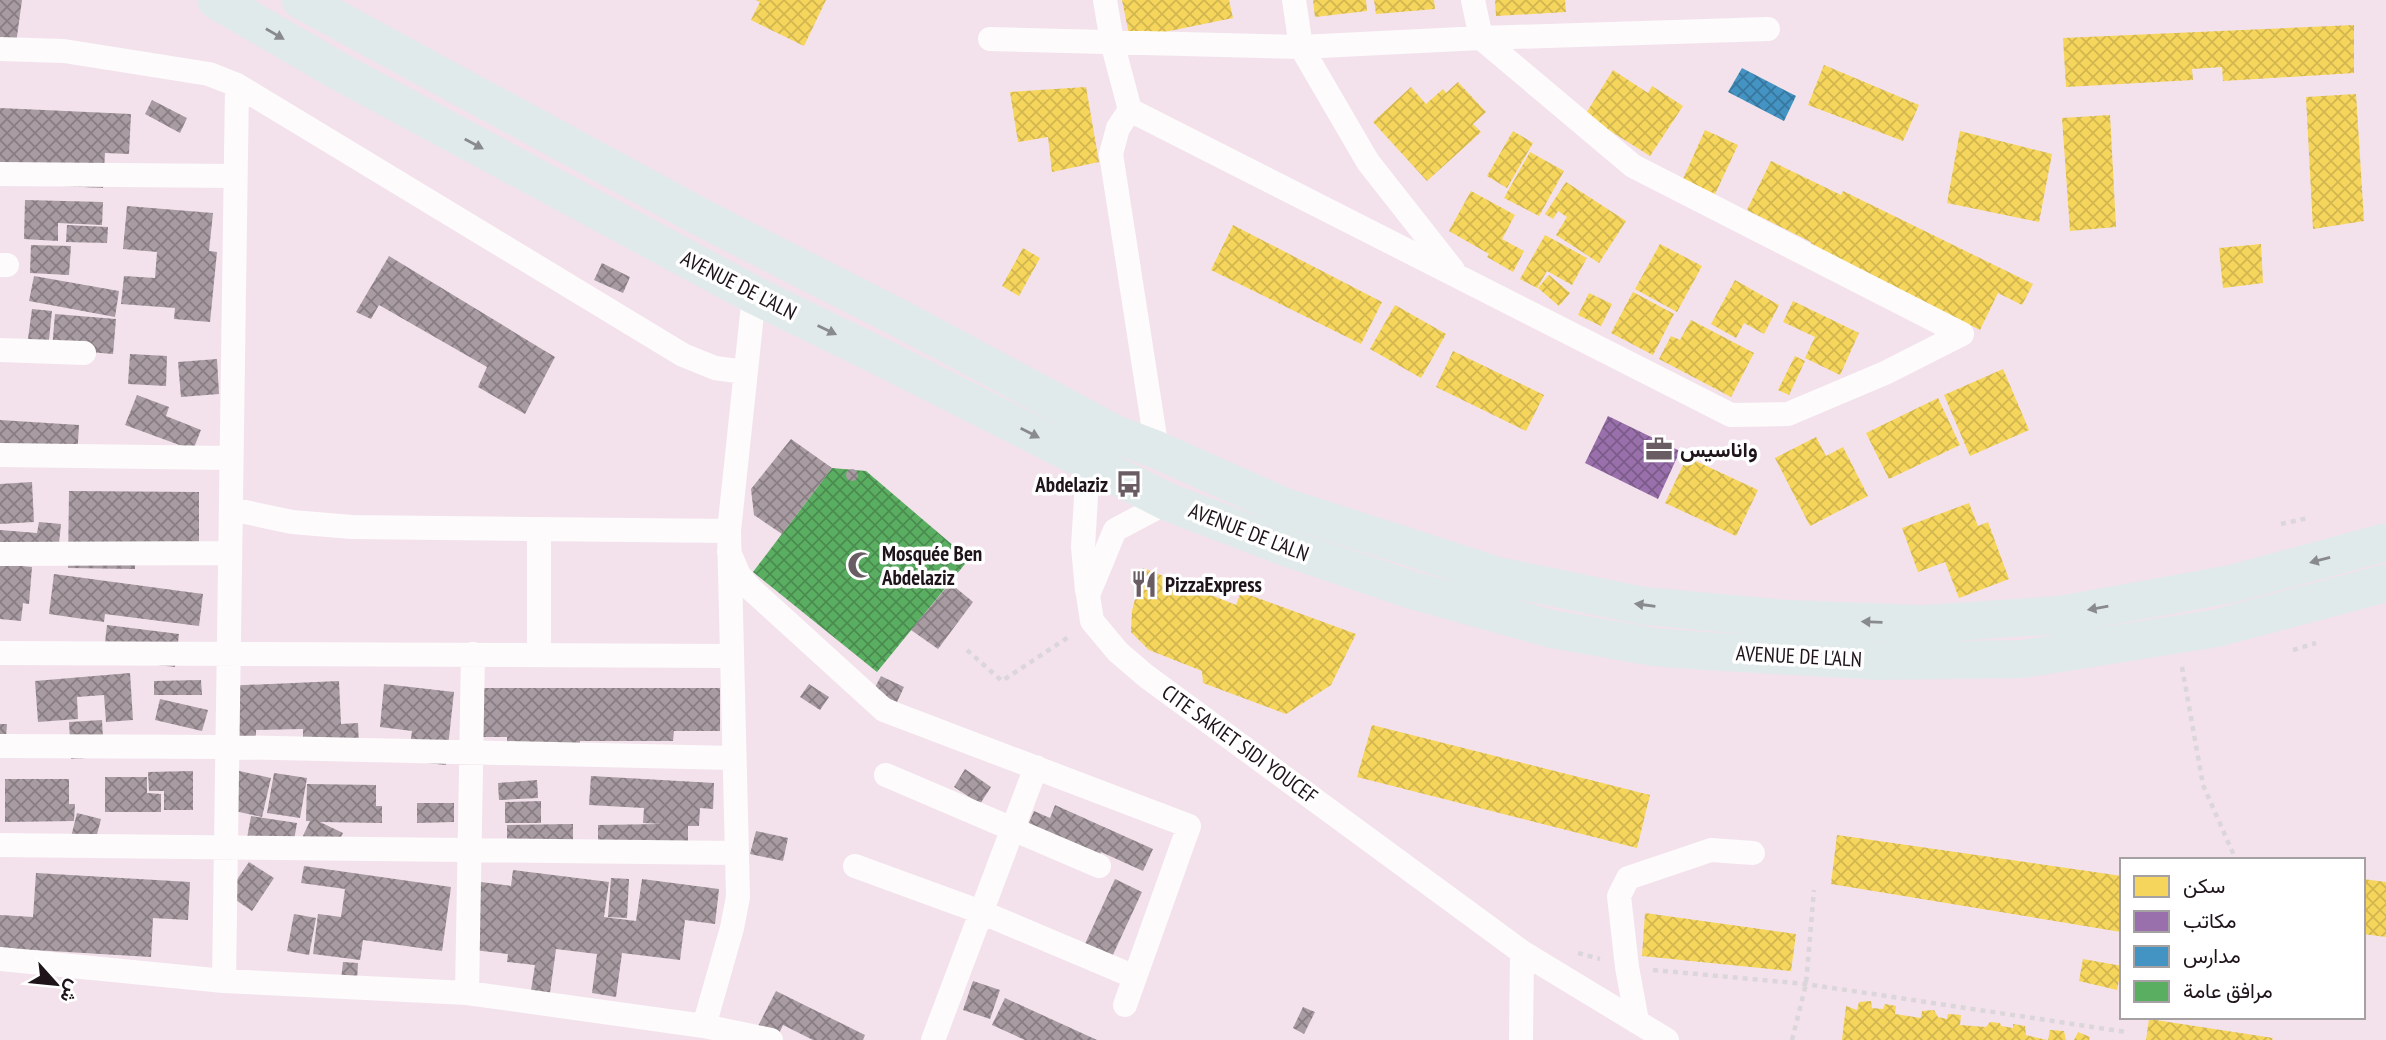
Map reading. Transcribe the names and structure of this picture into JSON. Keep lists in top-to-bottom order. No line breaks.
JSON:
{"streets":{"main road":["AVENUE DE L'ALN"],"street":["CITE SAKIET SIDI YOUCEF"]},"crossings":[["AVENUE DE L'ALN","CITE SAKIET SIDI YOUCEF"]],"places":{"office":["واناسيس"],"bus stop":["Abdelaziz"],"mosque":["Mosquée Ben Abdelaziz"],"restaurant":["PizzaExpress"]},"legend":["سكن","مكاتب","مدارس","مرافق عامة"],"north":"bottom right"}
